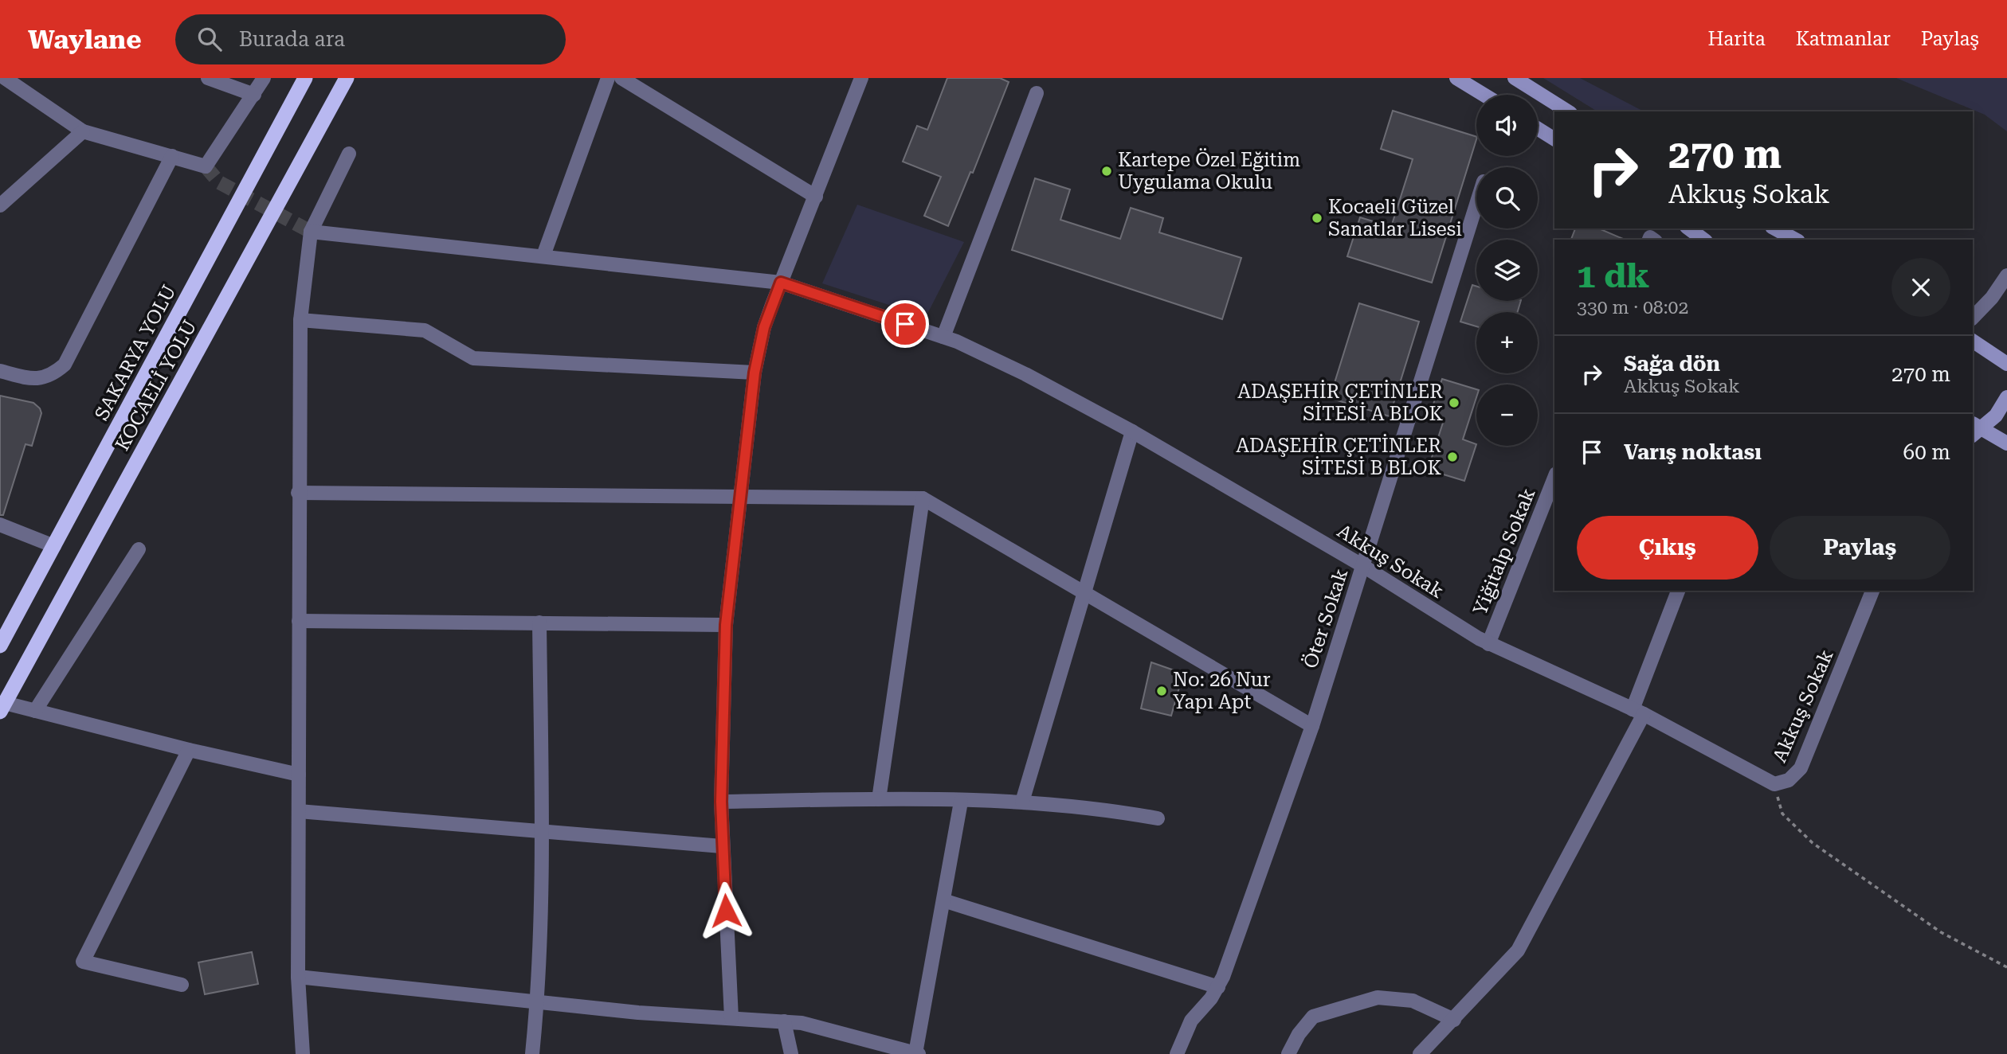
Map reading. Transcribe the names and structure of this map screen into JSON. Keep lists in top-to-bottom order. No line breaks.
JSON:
{"streets":{"highway":["SAKARYA YOLU","KOCAELİ YOLU"],"street":["Yiğitalp Sokak","Akkuş Sokak","Öter Sokak"]},"crossings":[["Yiğitalp Sokak","Akkuş Sokak"],["Akkuş Sokak","Öter Sokak"]],"places":["Kartepe Özel Eğitim Uygulama Okulu","Kocaeli Güzel Sanatlar Lisesi","ADAŞEHİR ÇETİNLER SİTESİ A BLOK","ADAŞEHİR ÇETİNLER SİTESİ B BLOK","No: 26 Nur Yapı Apt"],"page":{"header":"Waylane","search":"Burada ara","nav":["Harita","Katmanlar","Paylaş"],"map_buttons":["+","−"],"turn":["270 m","Akkuş Sokak"],"heading":["1 dk","330 m · 08:02"],"list":[{"name":"Sağa dön","note":"Akkuş Sokak","value":"270 m"},{"name":"Varış noktası","value":"60 m"}],"buttons":["Çıkış","Paylaş"]}}
